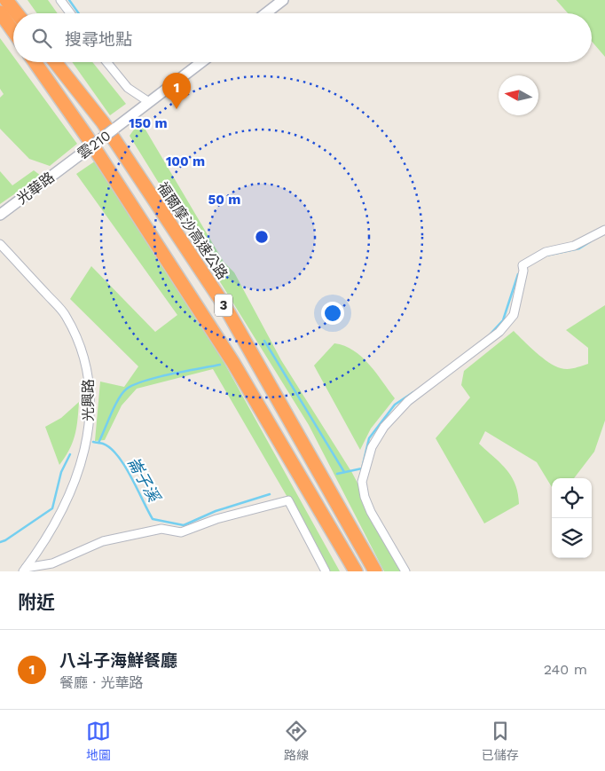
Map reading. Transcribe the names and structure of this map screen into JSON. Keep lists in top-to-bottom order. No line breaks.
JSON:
{"streets":{"highway":["福爾摩沙高速公路","3"],"street":["雲210","光華路","光興路"]},"crossings":[["雲210","光華路"]],"water":["崙子溪"],"north":"left","page":{"search":"搜尋地點","pins":"1","heading":"附近","list":[{"mark":"1","name":"八斗子海鮮餐廳","note":"餐廳 · 光華路","value":"240 m"}],"nav":["地圖","路線","已儲存"]},"rings":["150 m","100 m","50 m"]}
